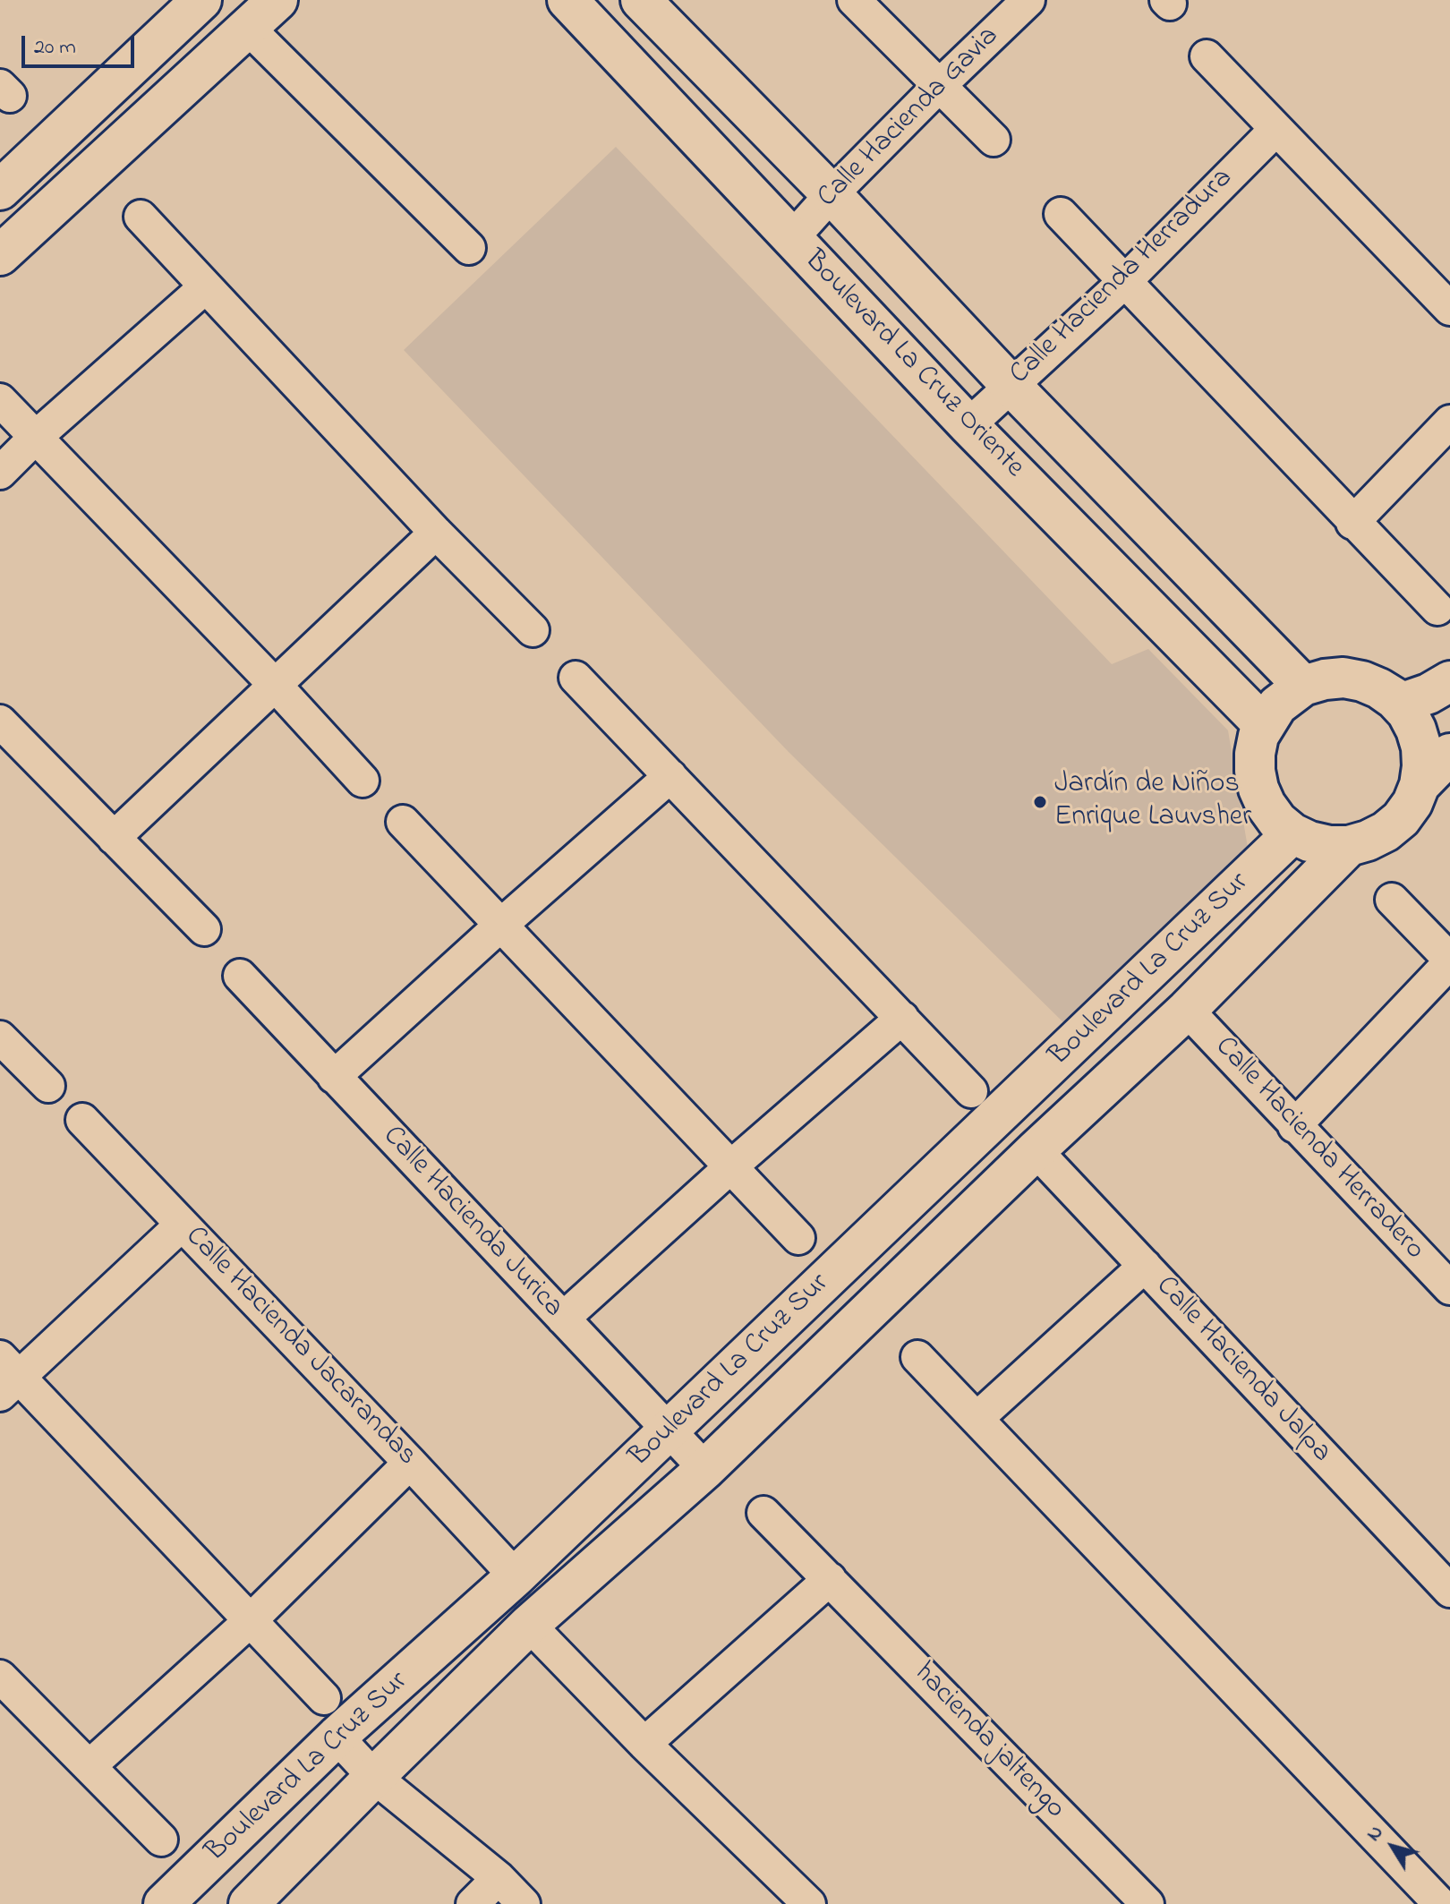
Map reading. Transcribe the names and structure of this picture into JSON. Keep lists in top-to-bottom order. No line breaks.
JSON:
{"streets":{"street":["Calle Hacienda Gavia","Calle Hacienda Herradura","Boulevard La Cruz Oriente","Boulevard La Cruz Sur","Calle Hacienda Herradero","Calle Hacienda Jurica","Calle Hacienda Jacarandas","Calle Hacienda Jalpa","hacienda jaltengo"]},"crossings":[["Calle Hacienda Gavia","Boulevard La Cruz Oriente"],["Calle Hacienda Herradura","Boulevard La Cruz Oriente"],["Boulevard La Cruz Oriente","Boulevard La Cruz Sur"],["Boulevard La Cruz Sur","Calle Hacienda Herradero"],["Boulevard La Cruz Sur","Calle Hacienda Jurica"],["Boulevard La Cruz Sur","Calle Hacienda Jacarandas"],["Boulevard La Cruz Sur","Calle Hacienda Jalpa"]],"places":["Jardín de Niños Enrique Lauvsher"],"scale_bar":"20 m","north":"top left"}
